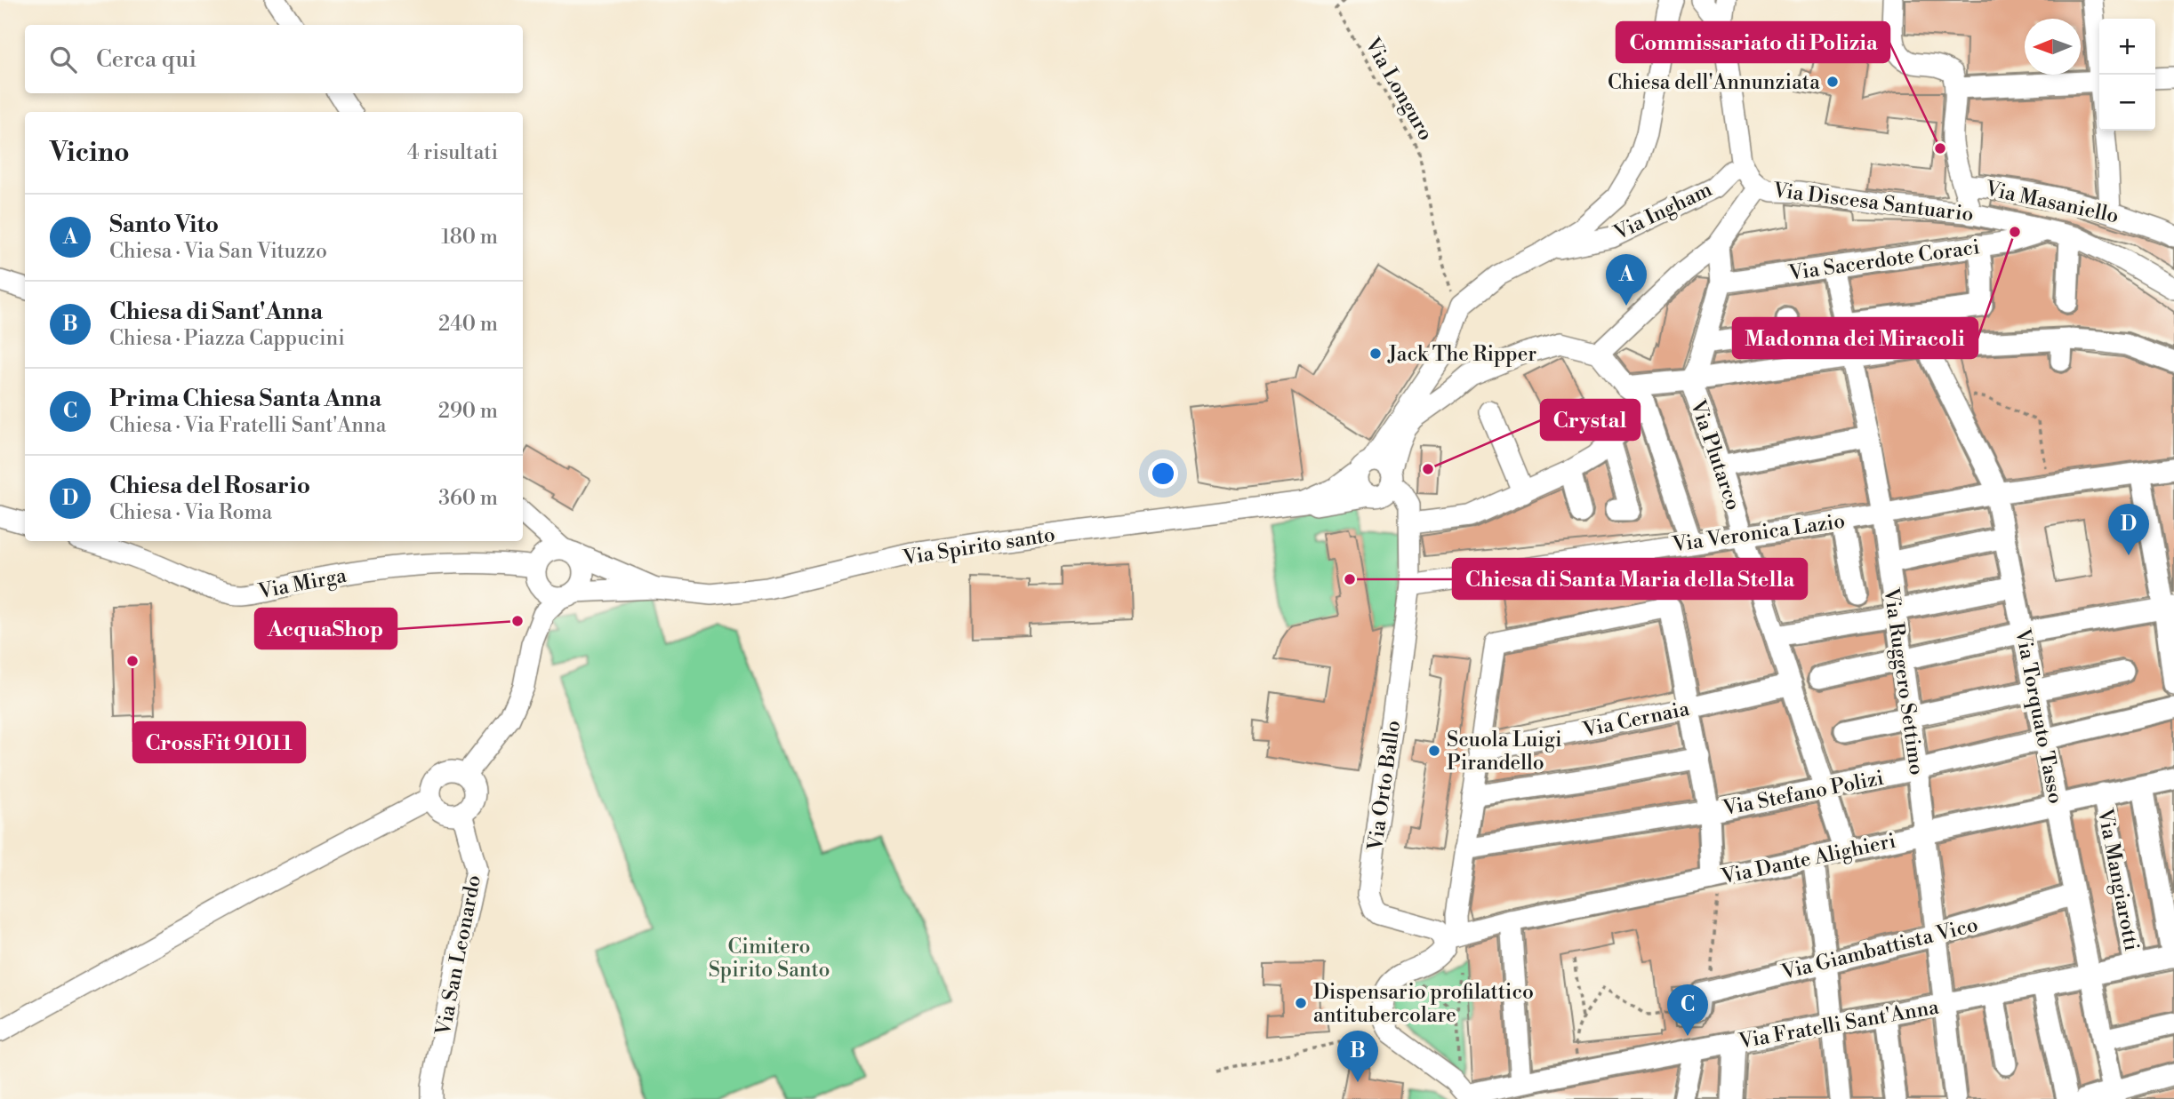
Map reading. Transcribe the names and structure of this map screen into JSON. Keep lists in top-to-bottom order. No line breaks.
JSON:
{"streets":{"street":["Via Discesa Santuario","Via Masaniello","Via Ingham","Via Sacerdote Coraci","Via Plutarco","Via Veronica Lazio","Via Spirito santo","Via Mirga","Via Ruggero Settimo","Via Torquato Tasso","Via Cernaia","Via Orto Ballo","Via Stefano Polizi","Via Dante Alighieri","Via Mangiarotti","Via Giambattista Vico","Via San Leonardo","Via Fratelli Sant'Anna"],"path":["Via Longuro"]},"crossings":[["Via Discesa Santuario","Via Ingham"],["Via Discesa Santuario","Via Sacerdote Coraci"],["Via Sacerdote Coraci","Via Plutarco"],["Via Sacerdote Coraci","Via Ruggero Settimo"],["Via Plutarco","Via Veronica Lazio"],["Via Plutarco","Via Cernaia"],["Via Plutarco","Via Stefano Polizi"],["Via Veronica Lazio","Via Ruggero Settimo"],["Via Veronica Lazio","Via Torquato Tasso"],["Via Veronica Lazio","Via Orto Ballo"],["Via Spirito santo","Via Mirga"],["Via Ruggero Settimo","Via Stefano Polizi"],["Via Ruggero Settimo","Via Dante Alighieri"],["Via Ruggero Settimo","Via Giambattista Vico"],["Via Ruggero Settimo","Via Fratelli Sant'Anna"],["Via Torquato Tasso","Via Stefano Polizi"],["Via Torquato Tasso","Via Dante Alighieri"],["Via Torquato Tasso","Via Giambattista Vico"],["Via Torquato Tasso","Via Fratelli Sant'Anna"],["Via Orto Ballo","Via Dante Alighieri"],["Via Dante Alighieri","Via Mangiarotti"],["Via Mangiarotti","Via Fratelli Sant'Anna"]],"parks":["Cimitero Spirito Santo"],"places":["Chiesa dell'Annunziata","Commissariato di Polizia","Madonna dei Miracoli","Jack The Ripper","Crystal","Chiesa di Santa Maria della Stella","AcquaShop","CrossFit 91011","Scuola Luigi Pirandello","Dispensario profilattico antitubercolare"],"north":"left","page":{"map_buttons":["+","−"],"search":"Cerca qui","heading":["Vicino","4 risultati"],"list":[{"mark":"A","name":"Santo Vito","note":"Chiesa · Via San Vituzzo","value":"180 m"},{"mark":"B","name":"Chiesa di Sant'Anna","note":"Chiesa · Piazza Cappucini","value":"240 m"},{"mark":"C","name":"Prima Chiesa Santa Anna","note":"Chiesa · Via Fratelli Sant'Anna","value":"290 m"},{"mark":"D","name":"Chiesa del Rosario","note":"Chiesa · Via Roma","value":"360 m"}],"pins":["A","D","C","B"]}}
